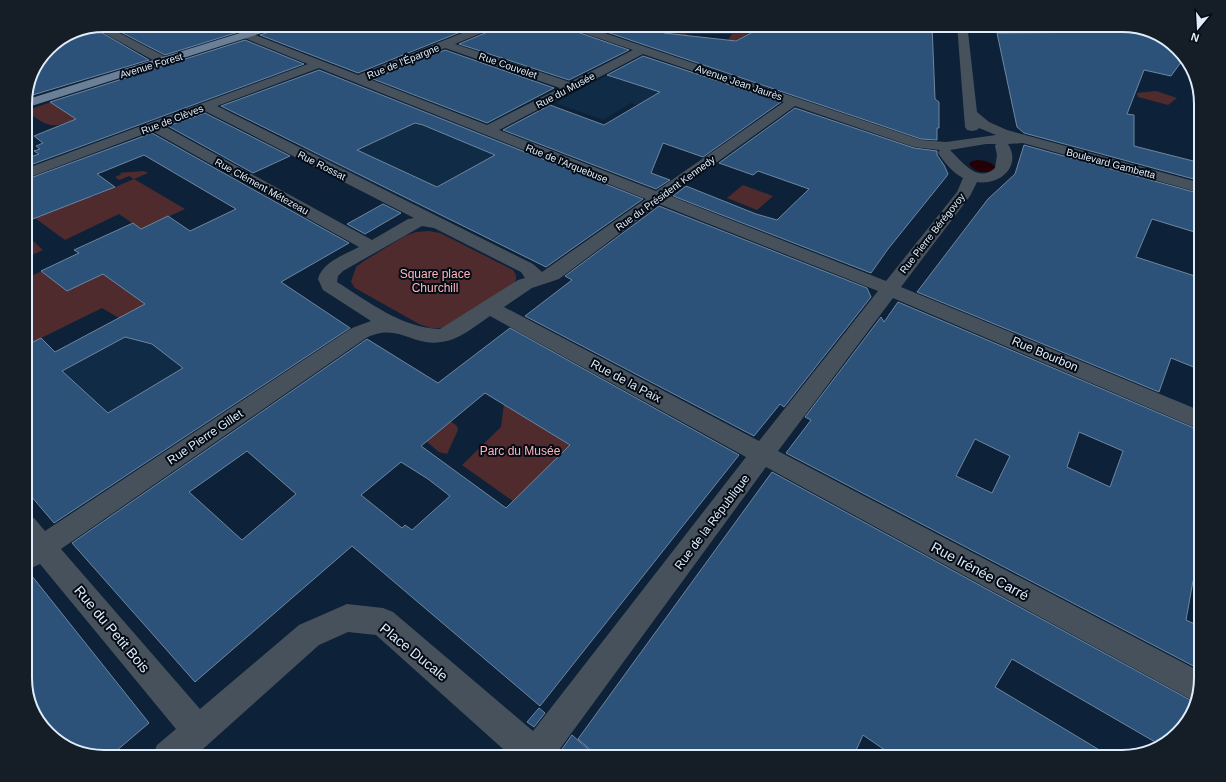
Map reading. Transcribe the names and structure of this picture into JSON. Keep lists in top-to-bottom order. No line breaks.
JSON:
{"streets":{"main road":["Avenue Forest"],"street":["Rue de l'Épargne","Rue Couvelet","Avenue Jean Jaurès","Rue du Musée","Rue de Clèves","Rue de l'Arquebuse","Boulevard Gambetta","Rue Rossat","Rue Clément Métezeau","Rue du Président Kennedy","Rue Pierre Bérégovoy","Rue Bourbon","Rue de la Paix","Rue Pierre Gillet","Rue de la République","Rue Irénée Carré","Rue du Petit Bois","Place Ducale"]},"crossings":[["Rue de l'Épargne","Rue Couvelet"],["Rue de l'Épargne","Rue de l'Arquebuse"],["Avenue Forest","Rue de l'Arquebuse"],["Rue Couvelet","Rue du Musée"],["Avenue Jean Jaurès","Rue du Musée"],["Avenue Jean Jaurès","Boulevard Gambetta"],["Avenue Jean Jaurès","Rue du Président Kennedy"],["Rue du Musée","Rue de l'Arquebuse"],["Rue de Clèves","Rue de l'Arquebuse"],["Rue de Clèves","Rue Rossat"],["Rue de Clèves","Rue Clément Métezeau"],["Rue de l'Arquebuse","Rue du Président Kennedy"],["Rue de l'Arquebuse","Rue Pierre Bérégovoy"],["Rue de l'Arquebuse","Rue Bourbon"],["Rue de l'Arquebuse","Rue de la République"],["Rue Rossat","Rue du Président Kennedy"],["Rue du Président Kennedy","Rue de la Paix"],["Rue du Président Kennedy","Rue Pierre Gillet"],["Rue Pierre Bérégovoy","Rue Bourbon"],["Rue Pierre Bérégovoy","Rue de la République"],["Rue Bourbon","Rue de la République"],["Rue de la Paix","Rue de la République"],["Rue de la Paix","Rue Irénée Carré"],["Rue de la République","Rue Irénée Carré"],["Rue du Petit Bois","Place Ducale"]],"parks":["Square place Churchill","Parc du Musée"],"north":"bottom"}
